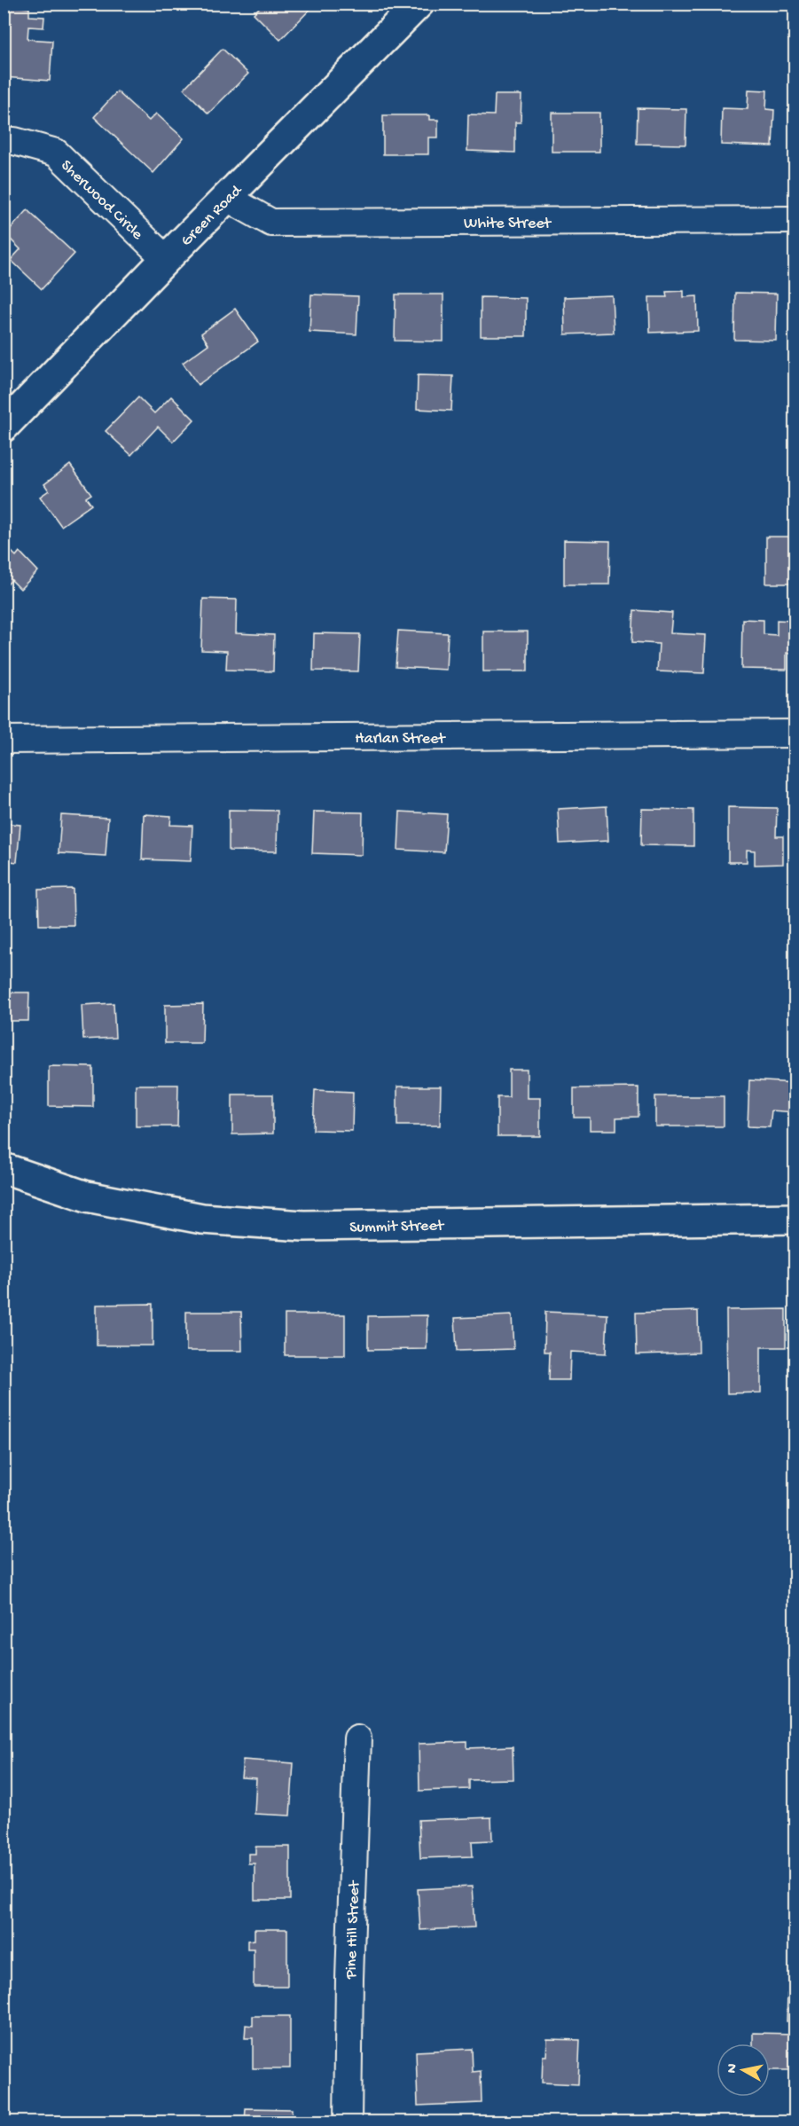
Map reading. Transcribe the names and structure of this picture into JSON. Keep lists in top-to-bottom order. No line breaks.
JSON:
{"streets":{"street":["Sherwood Circle","Green Road","White Street","Harlan Street","Summit Street","Pine Hill Street"]},"crossings":[["Sherwood Circle","Green Road"],["Green Road","White Street"]],"north":"left"}
